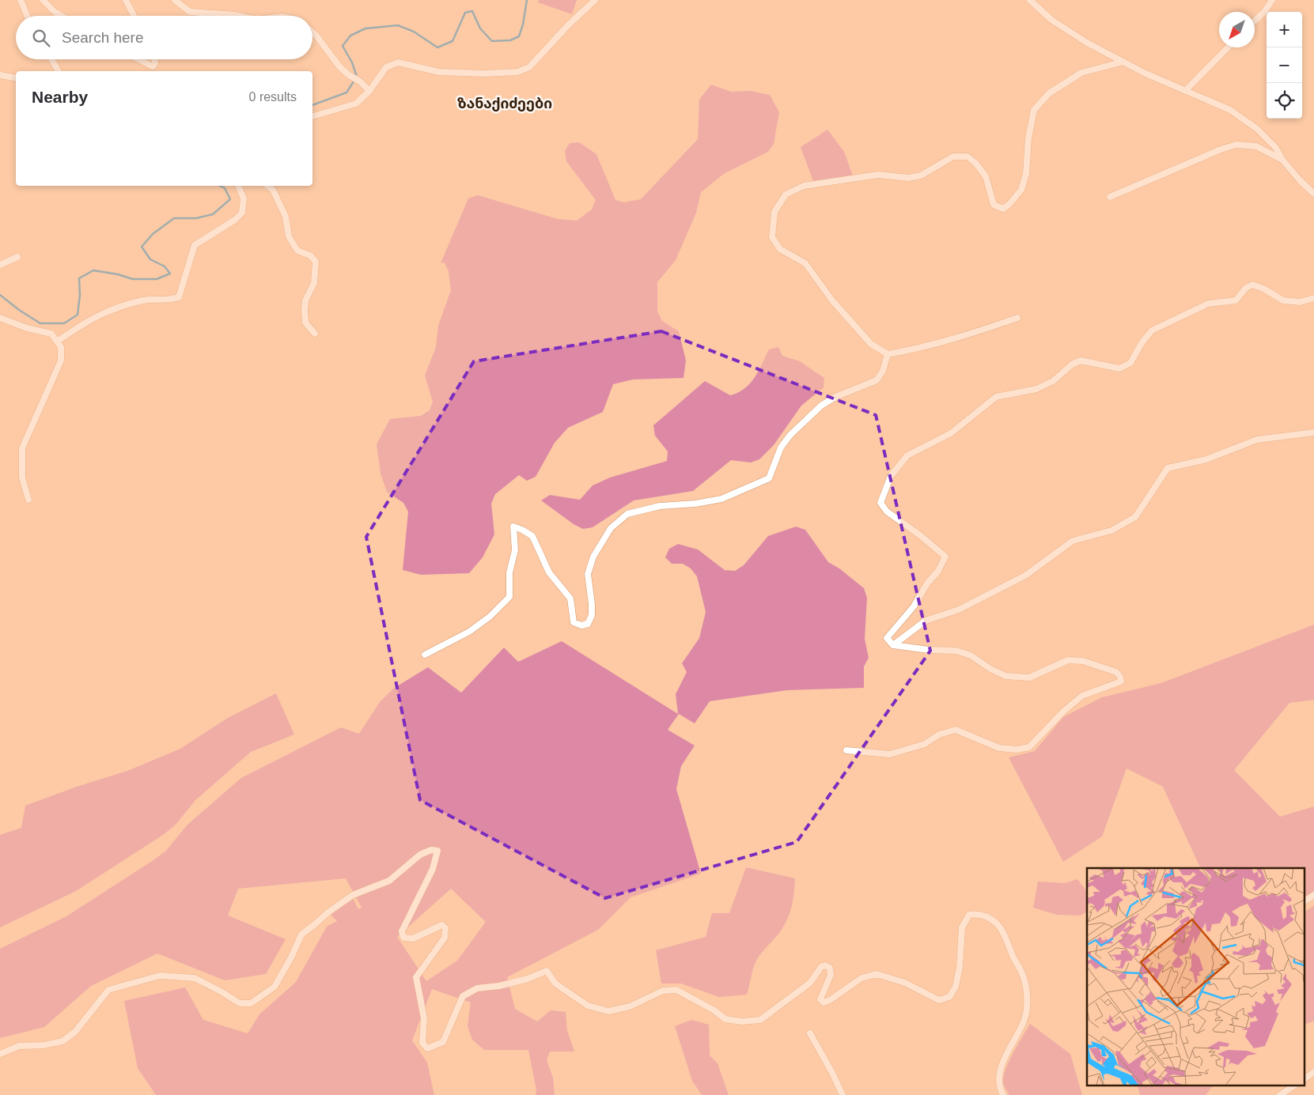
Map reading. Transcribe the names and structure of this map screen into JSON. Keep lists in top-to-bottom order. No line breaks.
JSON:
{"districts":["ზანაქიძეები"],"north":"bottom left","page":{"map_buttons":["+","−"],"search":"Search here","heading":["Nearby","0 results"]}}
